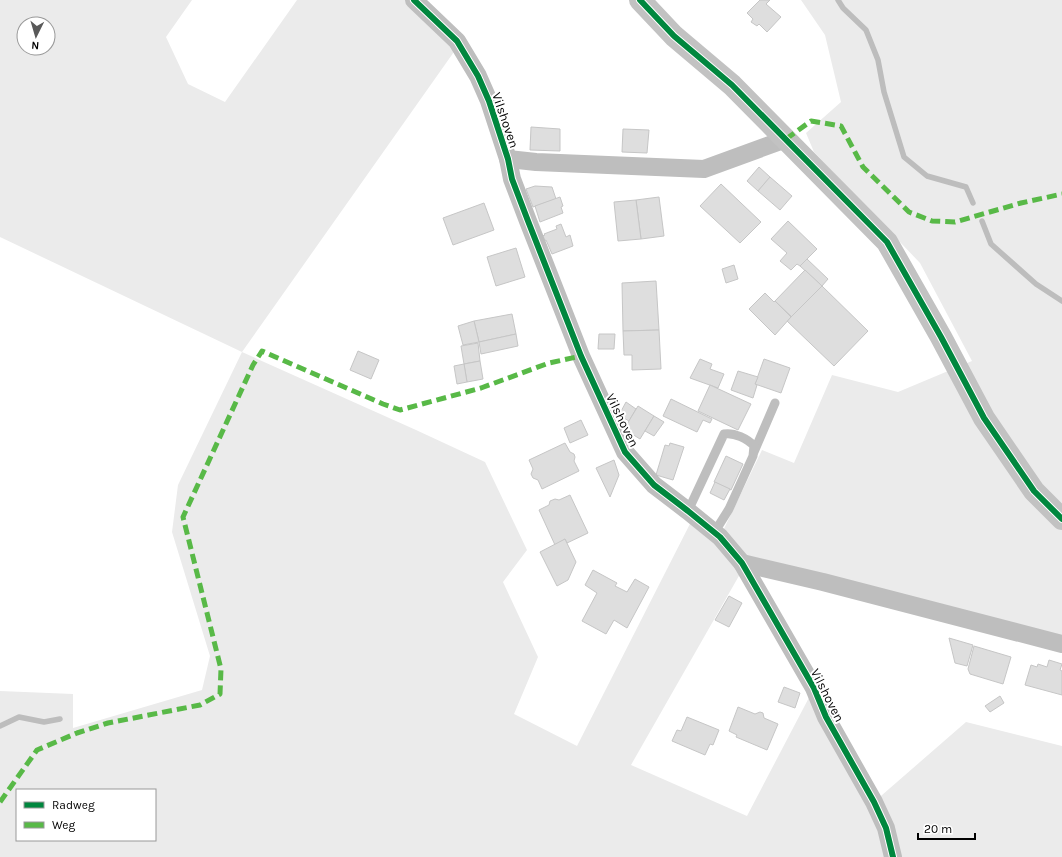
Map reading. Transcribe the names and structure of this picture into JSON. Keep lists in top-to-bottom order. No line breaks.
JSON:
{"streets":{"street":["Vilshoven"]},"legend":["Radweg","Weg"],"scale_bar":"20 m","north":"bottom"}
